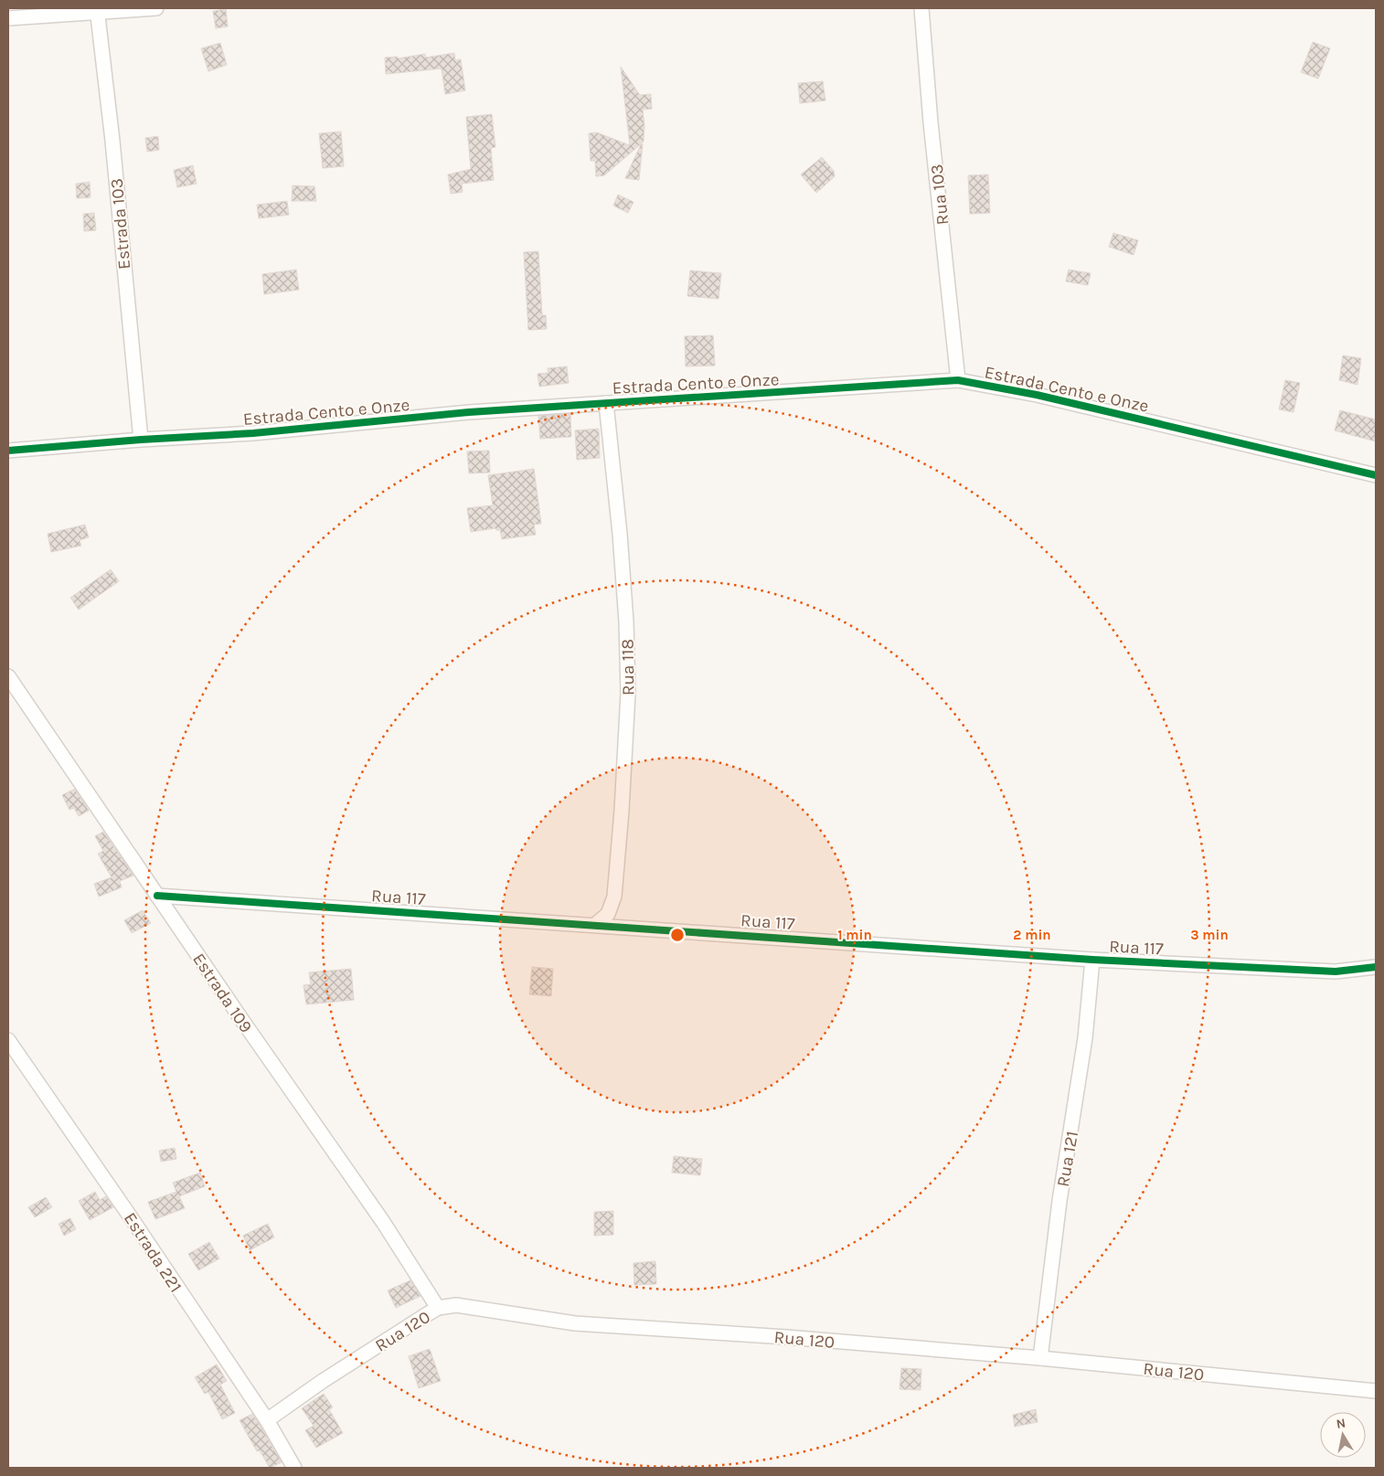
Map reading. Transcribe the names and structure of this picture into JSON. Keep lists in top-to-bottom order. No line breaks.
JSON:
{"streets":{"street":["Rua 103","Estrada 103","Estrada Cento e Onze","Rua 118","Rua 117","Estrada 109","Rua 121","Estrada 221","Rua 120"]},"crossings":[["Rua 103","Estrada Cento e Onze"],["Estrada 103","Estrada Cento e Onze"],["Estrada Cento e Onze","Rua 118"],["Rua 118","Rua 117"],["Rua 117","Estrada 109"],["Rua 117","Rua 121"],["Estrada 109","Rua 120"],["Rua 121","Rua 120"],["Estrada 221","Rua 120"]],"north":"top","rings":["1 min","2 min","3 min"]}
